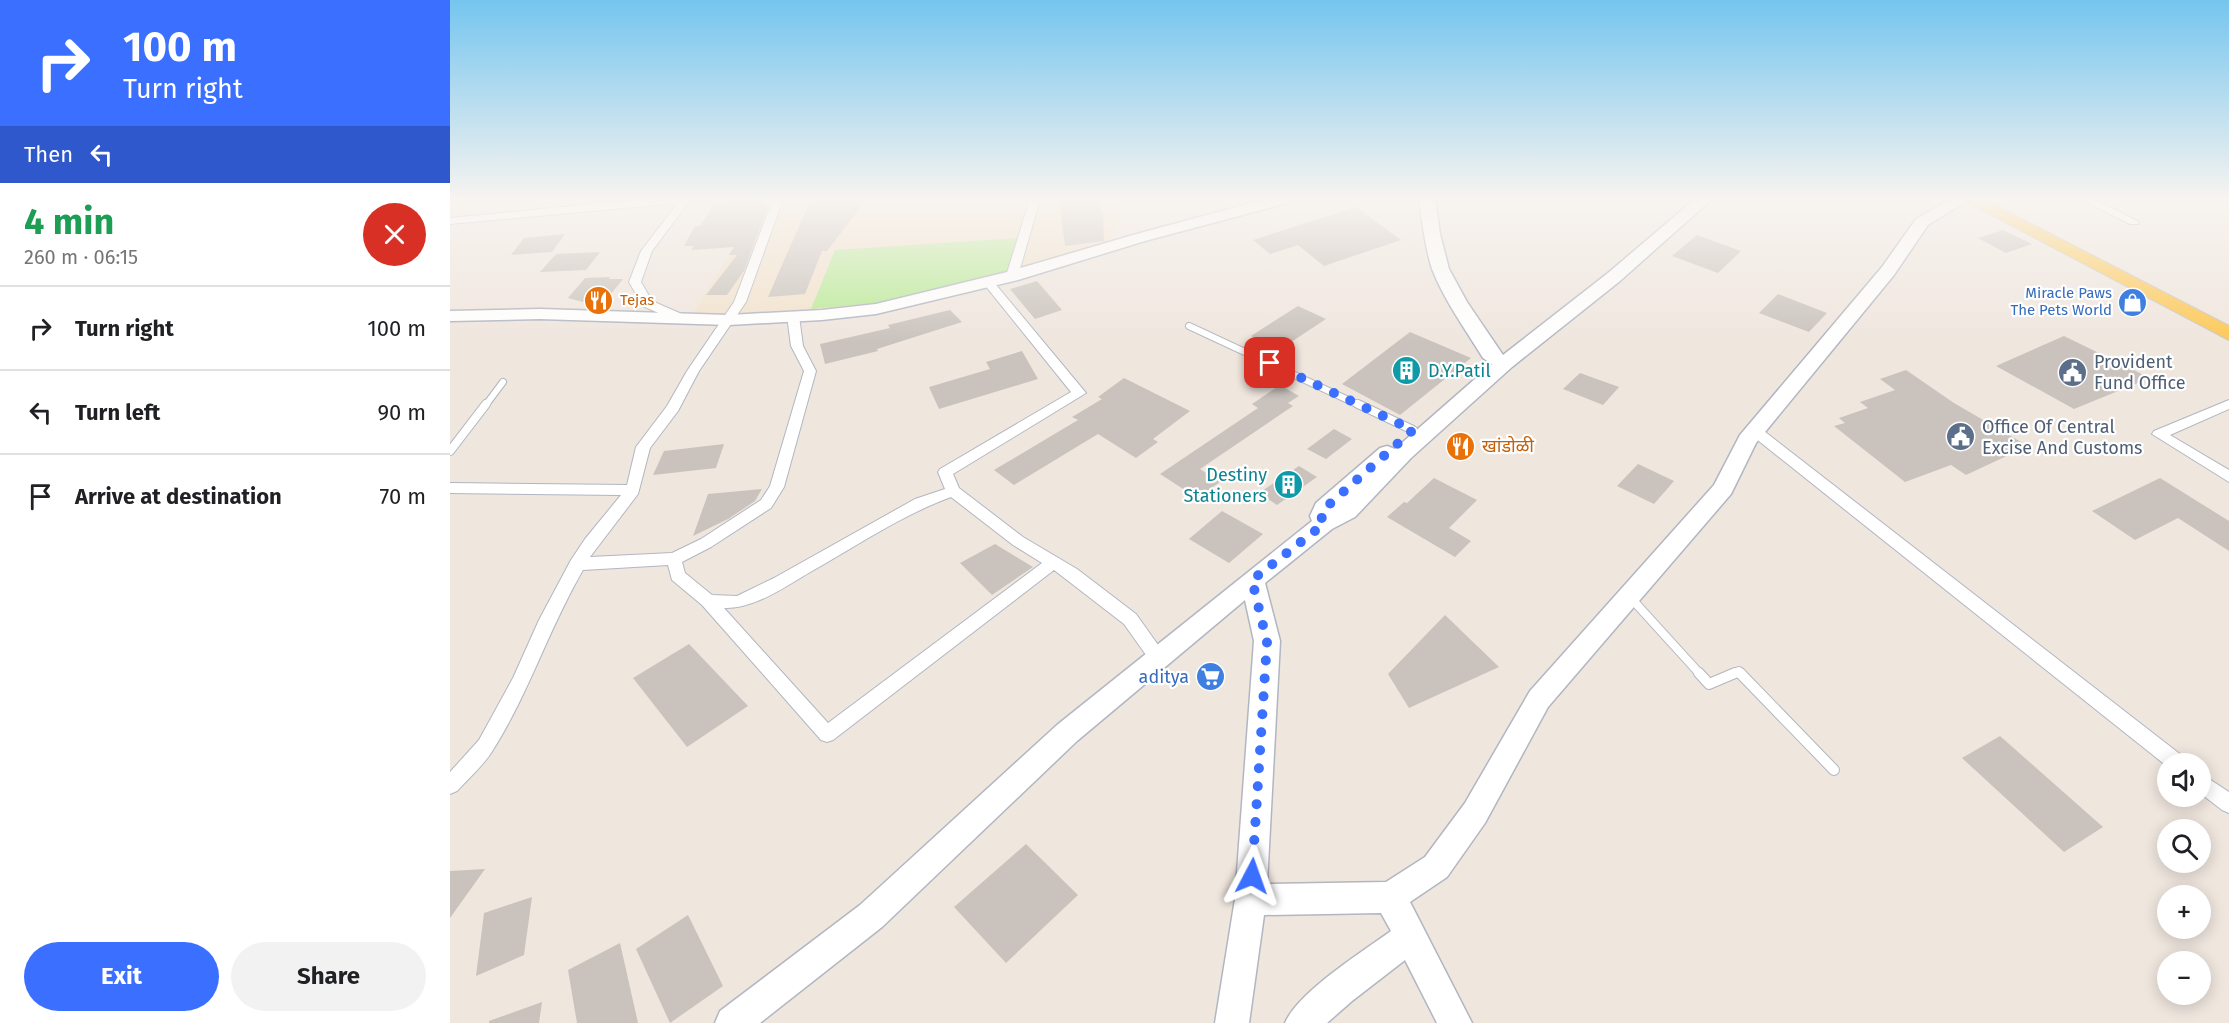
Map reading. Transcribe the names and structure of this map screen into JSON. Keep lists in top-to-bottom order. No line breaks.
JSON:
{"places":{"restaurant":["Tejas","खांडोळी"],"shop":["Miracle Paws The Pets World"],"building":["D.Y.Patil","Destiny Stationers"],"public building":["Provident Fund Office","Office Of Central Excise And Customs"],"supermarket":["aditya"]},"page":{"turn":["100 m","Turn right"],"then":"Then","heading":["4 min","260 m · 06:15"],"list":[{"name":"Turn right","value":"100 m"},{"name":"Turn left","value":"90 m"},{"name":"Arrive at destination","value":"70 m"}],"map_buttons":["+","−"],"buttons":["Exit","Share"]}}
